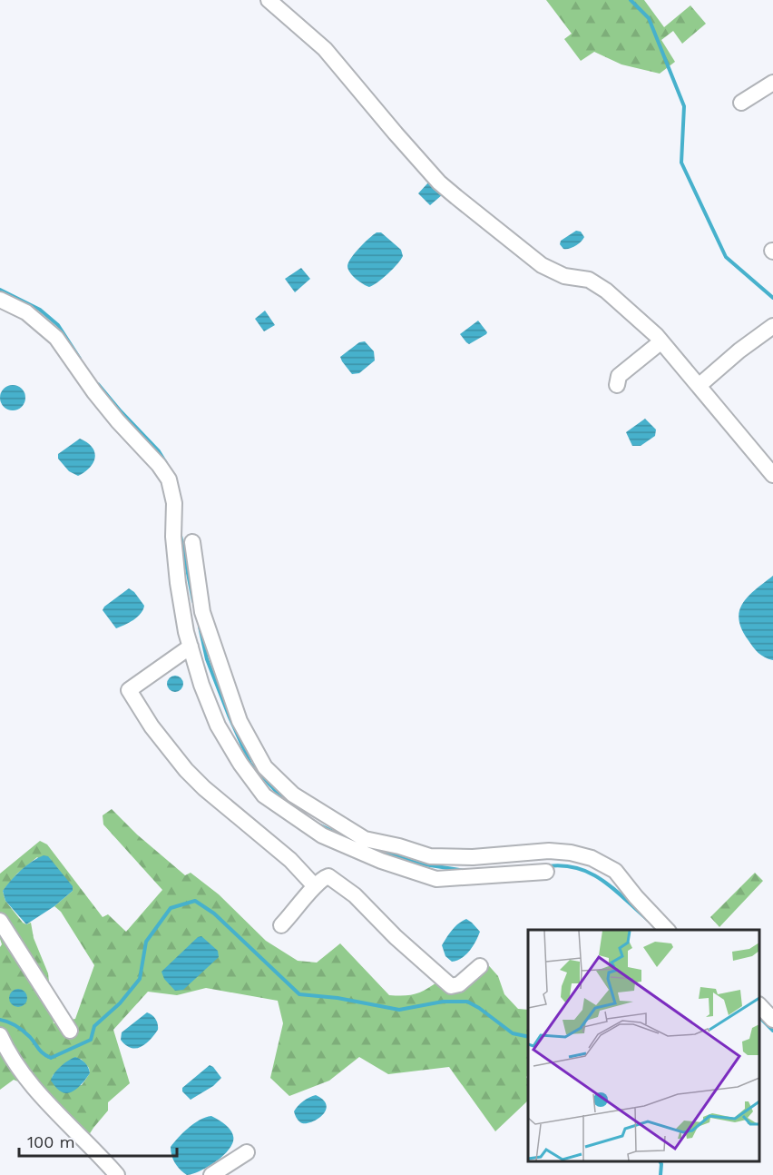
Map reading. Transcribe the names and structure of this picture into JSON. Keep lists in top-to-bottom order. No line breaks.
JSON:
{"scale_bar":"100 m"}
